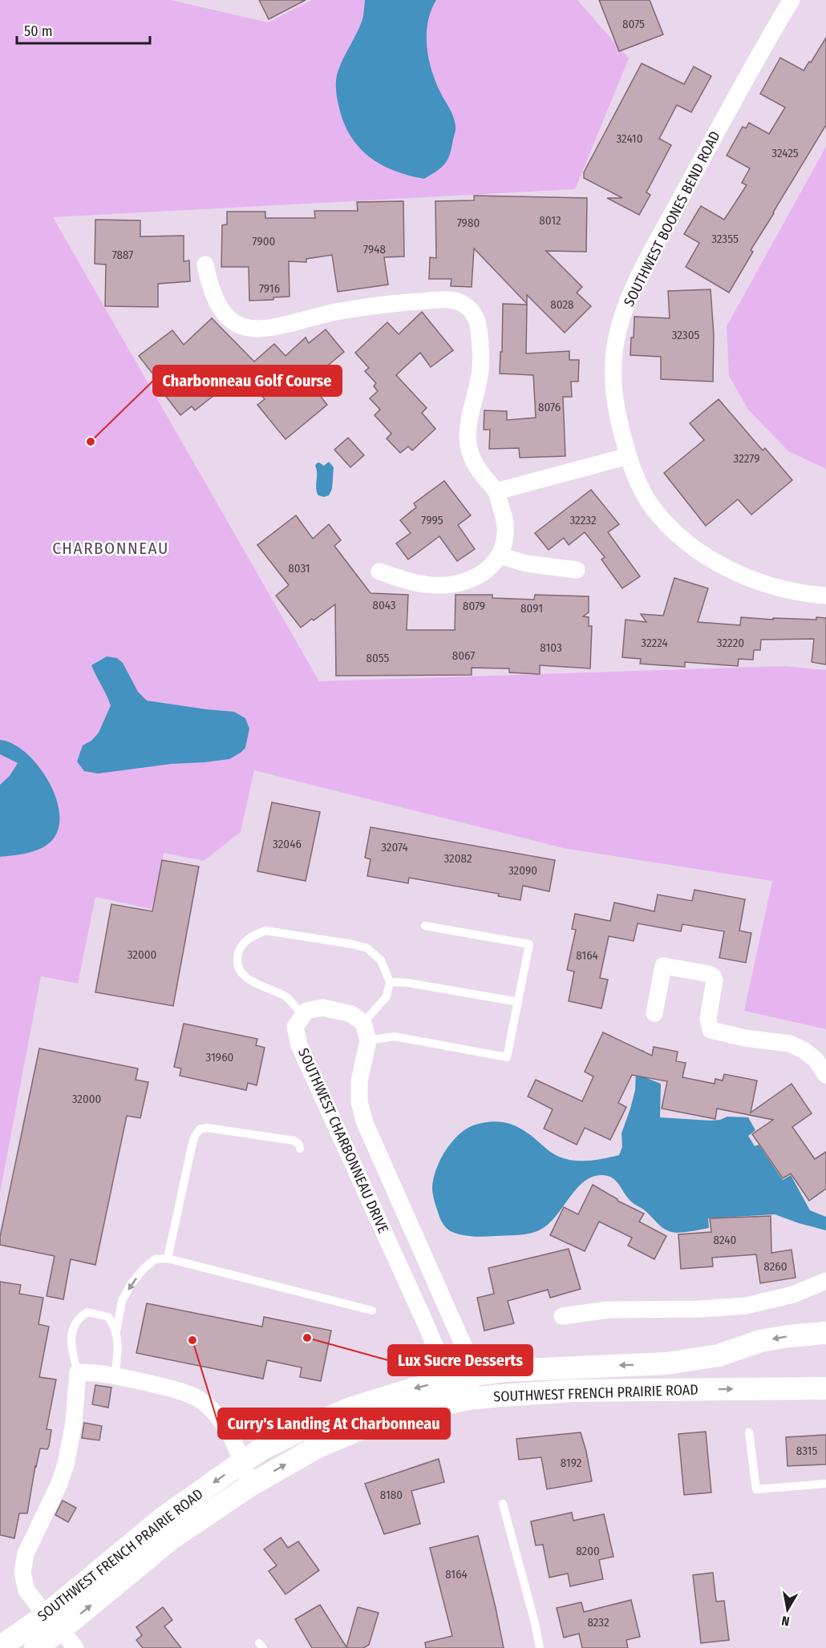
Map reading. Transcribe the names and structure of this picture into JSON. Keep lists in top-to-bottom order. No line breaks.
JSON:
{"streets":{"street":["SOUTHWEST BOONES BEND ROAD","SOUTHWEST CHARBONNEAU DRIVE","SOUTHWEST FRENCH PRAIRIE ROAD"]},"crossings":[["SOUTHWEST CHARBONNEAU DRIVE","SOUTHWEST FRENCH PRAIRIE ROAD"]],"districts":["CHARBONNEAU"],"places":["Charbonneau Golf Course","Lux Sucre Desserts","Curry's Landing At Charbonneau"],"house_numbers":["8075","32410","32425","8012","7980","32355","7900","7948","7887","7916","8028","32305","8076","32279","7995","32232","8031","8043","8079","8091","32224","32220","8103","8067","8055","32046","32074","32082","32090","32000","8164","31960","32000","8240","8260","8315","8192","8180","8200","8164","8232"],"scale_bar":"50 m","north":"bottom"}
